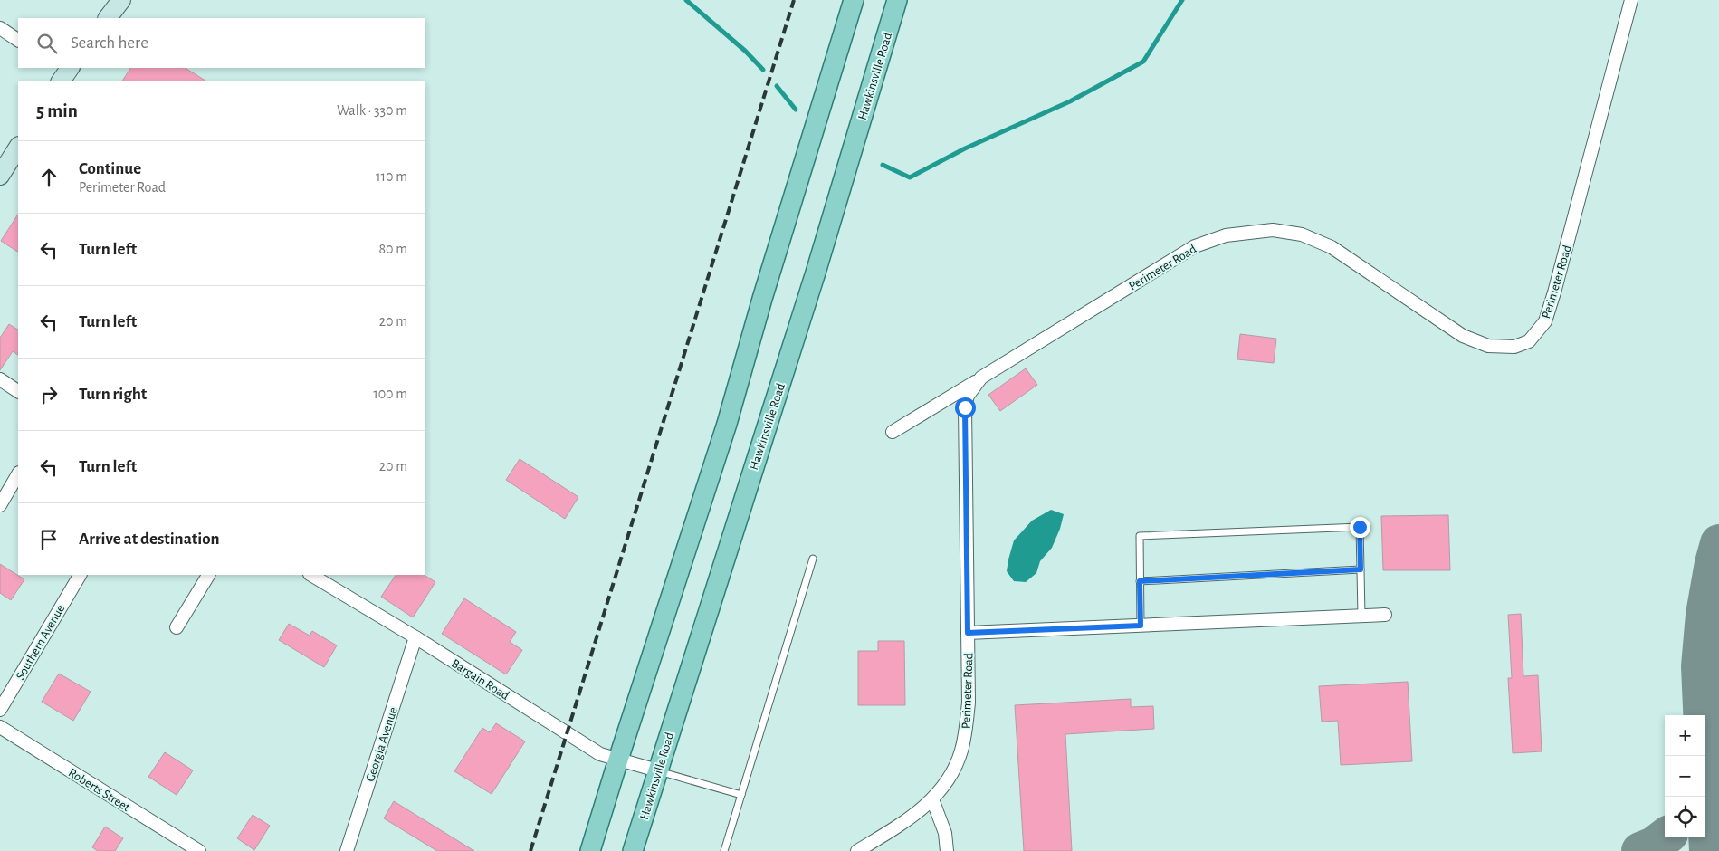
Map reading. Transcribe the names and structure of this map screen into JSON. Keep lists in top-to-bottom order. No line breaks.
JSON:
{"streets":{"main road":["Hawkinsville Road"],"street":["Perimeter Road","Southern Avenue","Bargain Road","Georgia Avenue","Roberts Street"]},"crossings":[["Hawkinsville Road","Bargain Road"],["Bargain Road","Georgia Avenue"]],"page":{"search":"Search here","heading":["5 min","Walk · 330 m"],"list":[["Continue","Perimeter Road","110 m"],["Turn left","80 m"],["Turn left","20 m"],["Turn right","100 m"],["Turn left","20 m"],"Arrive at destination"],"map_buttons":["+","−"]}}
